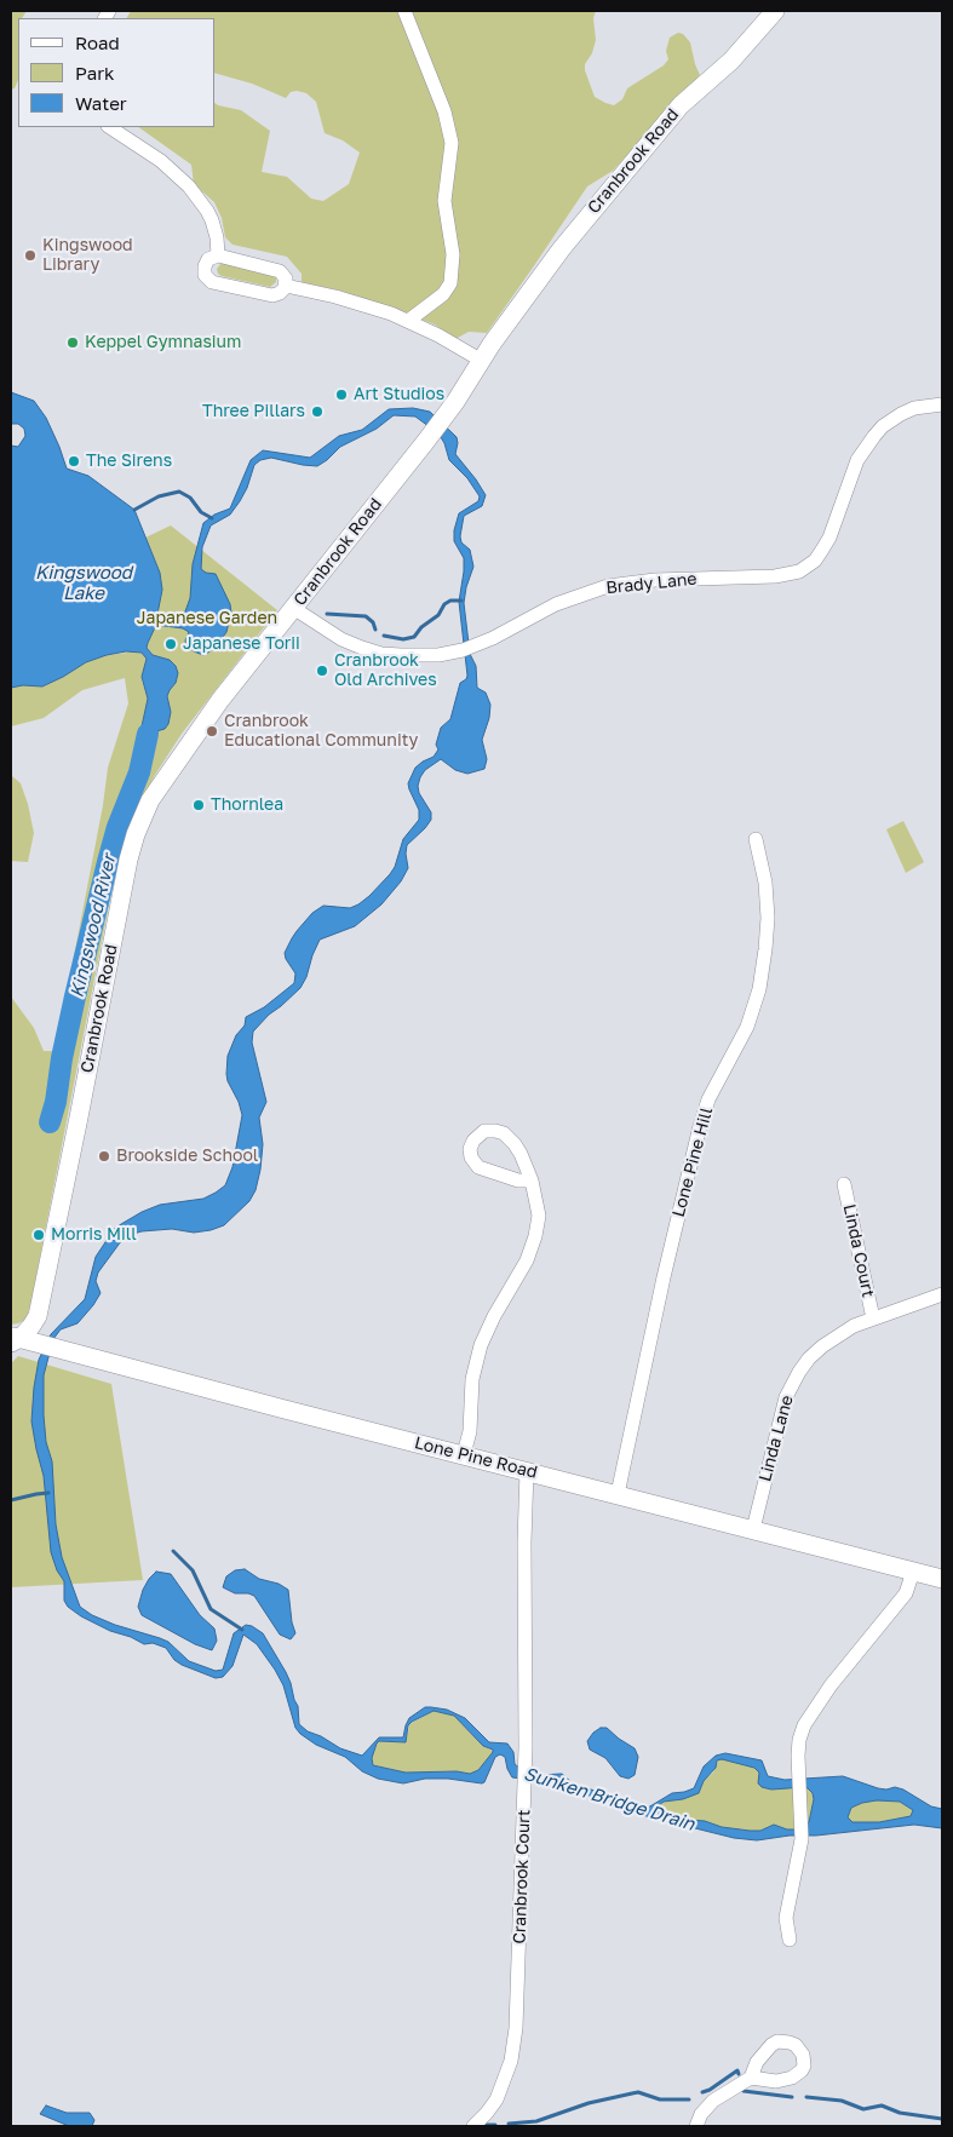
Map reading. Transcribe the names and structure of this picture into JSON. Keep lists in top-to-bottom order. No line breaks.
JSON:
{"streets":{"street":["Cranbrook Road","Brady Lane","Lone Pine Hill","Linda Court","Linda Lane","Lone Pine Road","Cranbrook Court"]},"crossings":[["Cranbrook Road","Brady Lane"],["Cranbrook Road","Lone Pine Road"],["Lone Pine Hill","Lone Pine Road"],["Linda Court","Linda Lane"],["Linda Lane","Lone Pine Road"],["Lone Pine Road","Cranbrook Court"]],"water":["Kingswood Lake","Kingswood River","Sunken Bridge Drain"],"parks":["Japanese Garden"],"places":["Kingswood Library","Keppel Gymnasium","Art Studios","Three Pillars","The Sirens","Japanese Torii","Cranbrook Old Archives","Cranbrook Educational Community","Thornlea","Brookside School","Morris Mill"],"legend":["Road","Park","Water"]}
